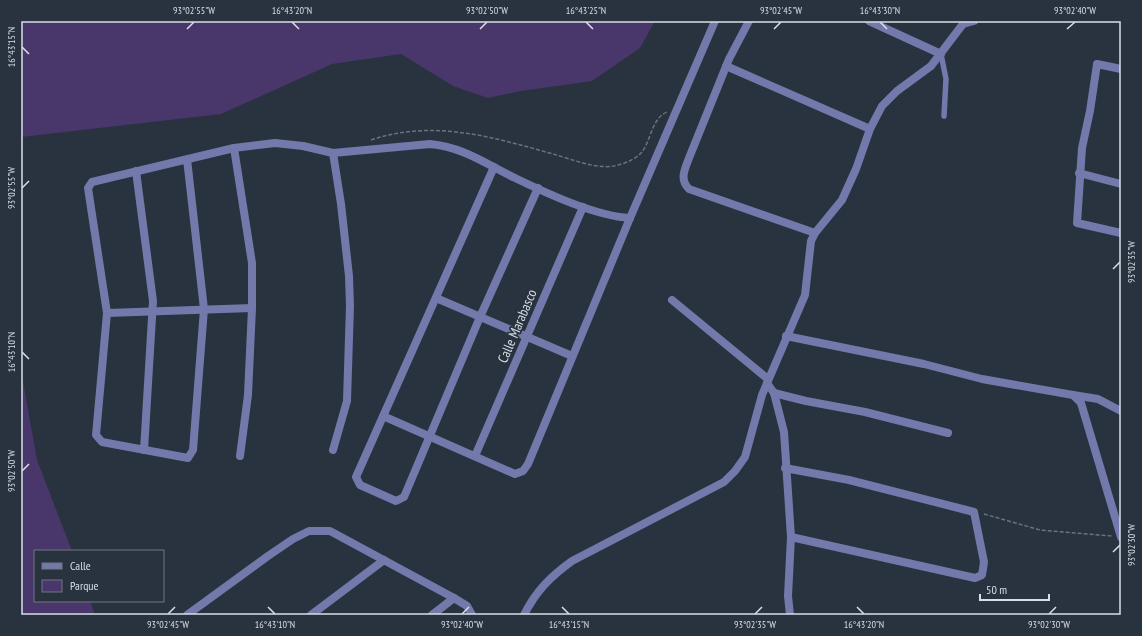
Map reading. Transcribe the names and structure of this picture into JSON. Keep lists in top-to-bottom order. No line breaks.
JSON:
{"streets":{"street":["Calle Marabasco"]},"legend":["Calle","Parque"],"scale_bar":"50 m","coordinates":["93°02'55\"W","16°43'20\"N","93°02'50\"W","16°43'25\"N","93°02'45\"W","16°43'30\"N","93°02'40\"W","16°43'15\"N","93°02'35\"W","16°43'10\"N","93°02'30\"W"]}
